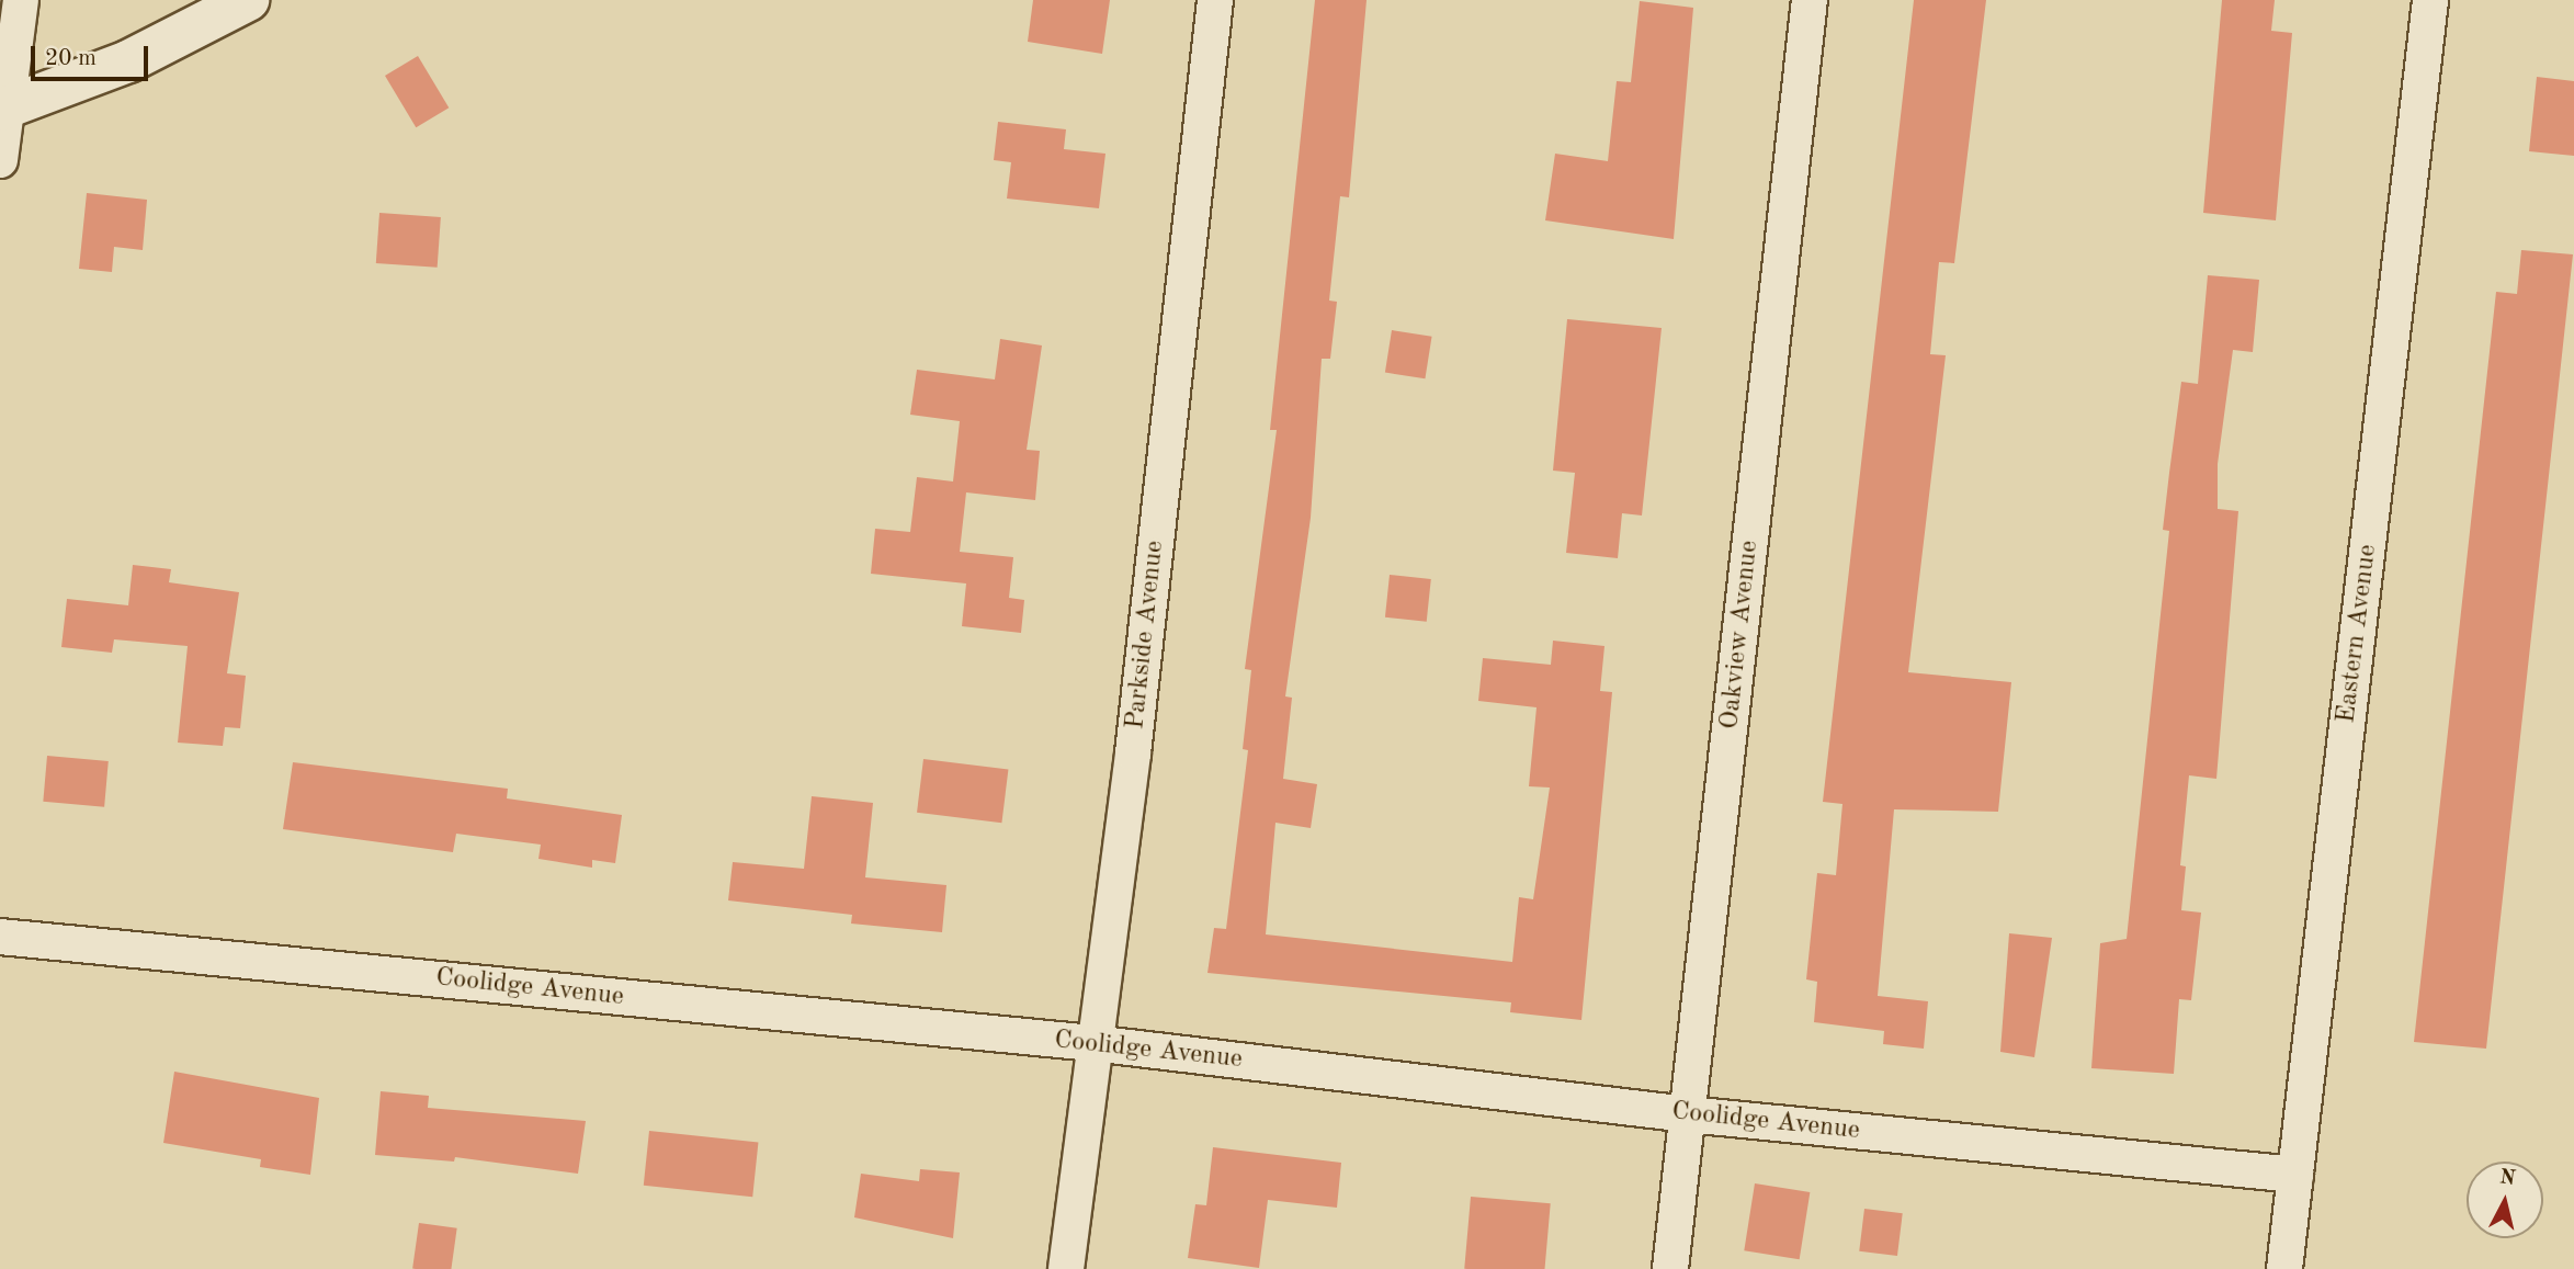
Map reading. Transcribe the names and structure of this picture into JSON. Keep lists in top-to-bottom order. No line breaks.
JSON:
{"streets":{"street":["Eastern Avenue","Parkside Avenue","Oakview Avenue","Coolidge Avenue"]},"crossings":[["Eastern Avenue","Coolidge Avenue"],["Parkside Avenue","Coolidge Avenue"],["Oakview Avenue","Coolidge Avenue"]],"scale_bar":"20 m","north":"top"}
